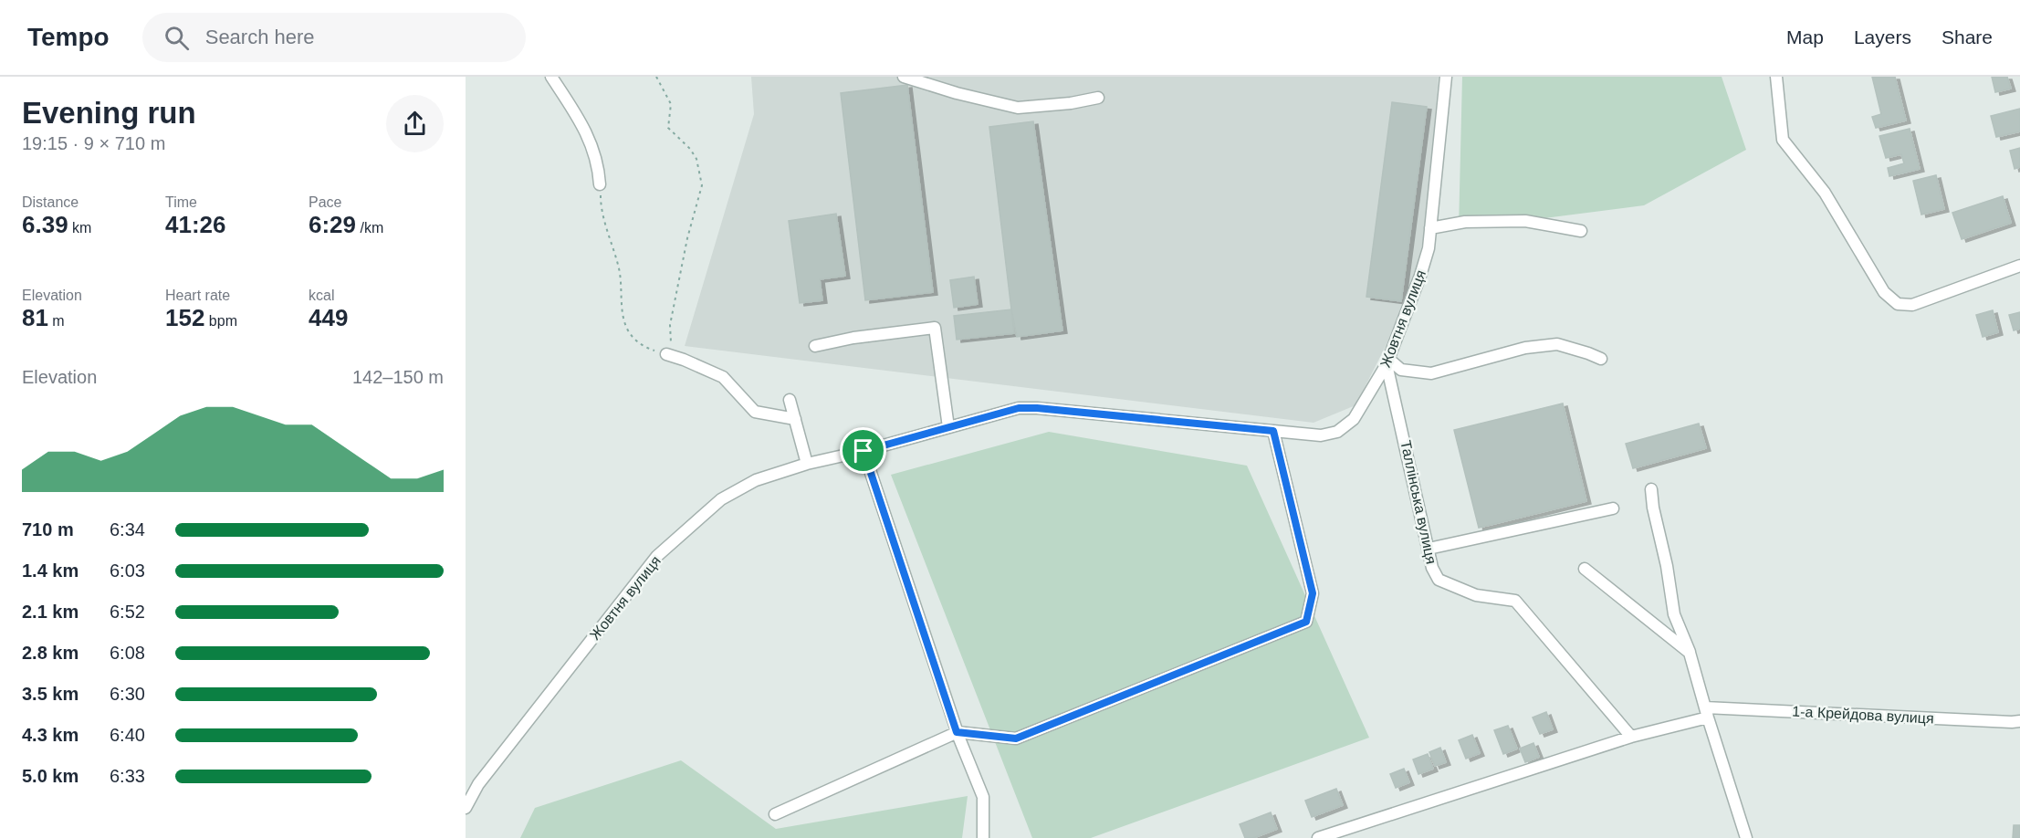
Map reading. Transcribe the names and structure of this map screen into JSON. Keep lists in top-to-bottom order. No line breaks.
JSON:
{"streets":{"street":["Жовтня вулиця","Таллінська вулиця","1-а Крейдова вулиця"]},"crossings":[["Жовтня вулиця","Таллінська вулиця"]],"page":{"header":"Tempo","search":"Search here","nav":["Map","Layers","Share"],"heading":["Evening run","19:15 · 9 × 710 m"],"stats":[["Distance","6.39 km"],["Time","41:26"],["Pace","6:29 /km"],["Elevation","81 m"],["Heart rate","152 bpm"],["kcal","449"]],"chart":["Elevation","142–150 m"],"list":[{"name":"710 m","note":"6:34"},{"name":"1.4 km","note":"6:03"},{"name":"2.1 km","note":"6:52"},{"name":"2.8 km","note":"6:08"},{"name":"3.5 km","note":"6:30"},{"name":"4.3 km","note":"6:40"},{"name":"5.0 km","note":"6:33"}]}}
